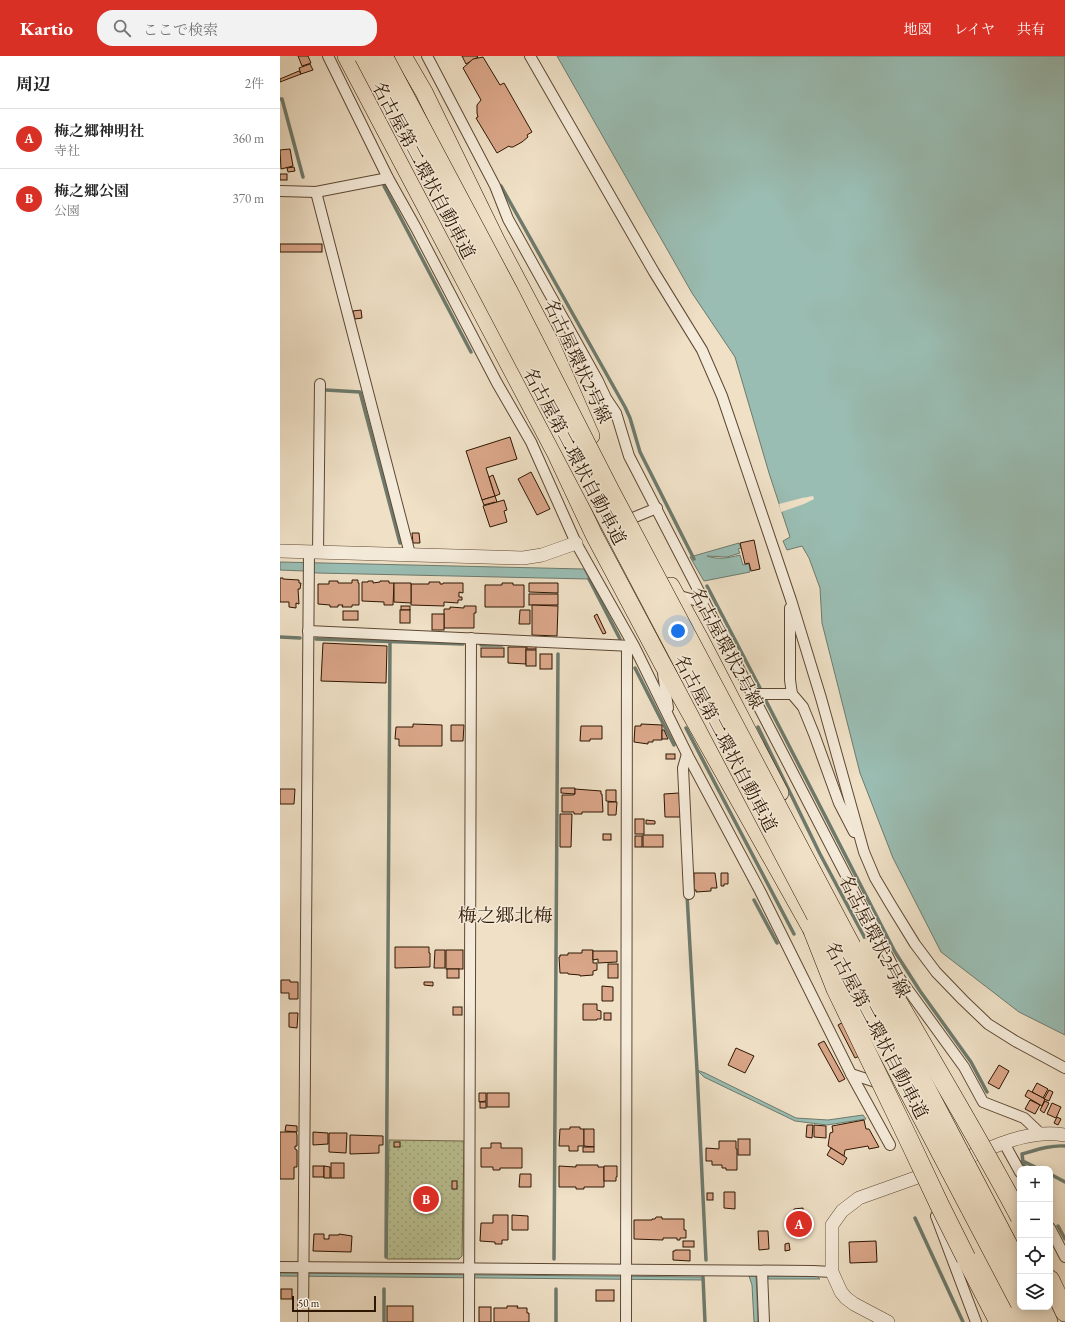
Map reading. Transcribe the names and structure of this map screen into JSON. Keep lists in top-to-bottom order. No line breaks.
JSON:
{"streets":{"highway":["名古屋第二環状自動車道","名古屋環状2号線"]},"districts":["梅之郷北梅"],"scale_bar":"50 m","page":{"header":"Kartio","search":"ここで検索","nav":["地図","レイヤ","共有"],"heading":["周辺","2件"],"list":[{"mark":"A","name":"梅之郷神明社","note":"寺社","value":"360 m"},{"mark":"B","name":"梅之郷公園","note":"公園","value":"370 m"}],"map_buttons":["+","−"],"pins":["B","A"],"scale":"50 m"}}
